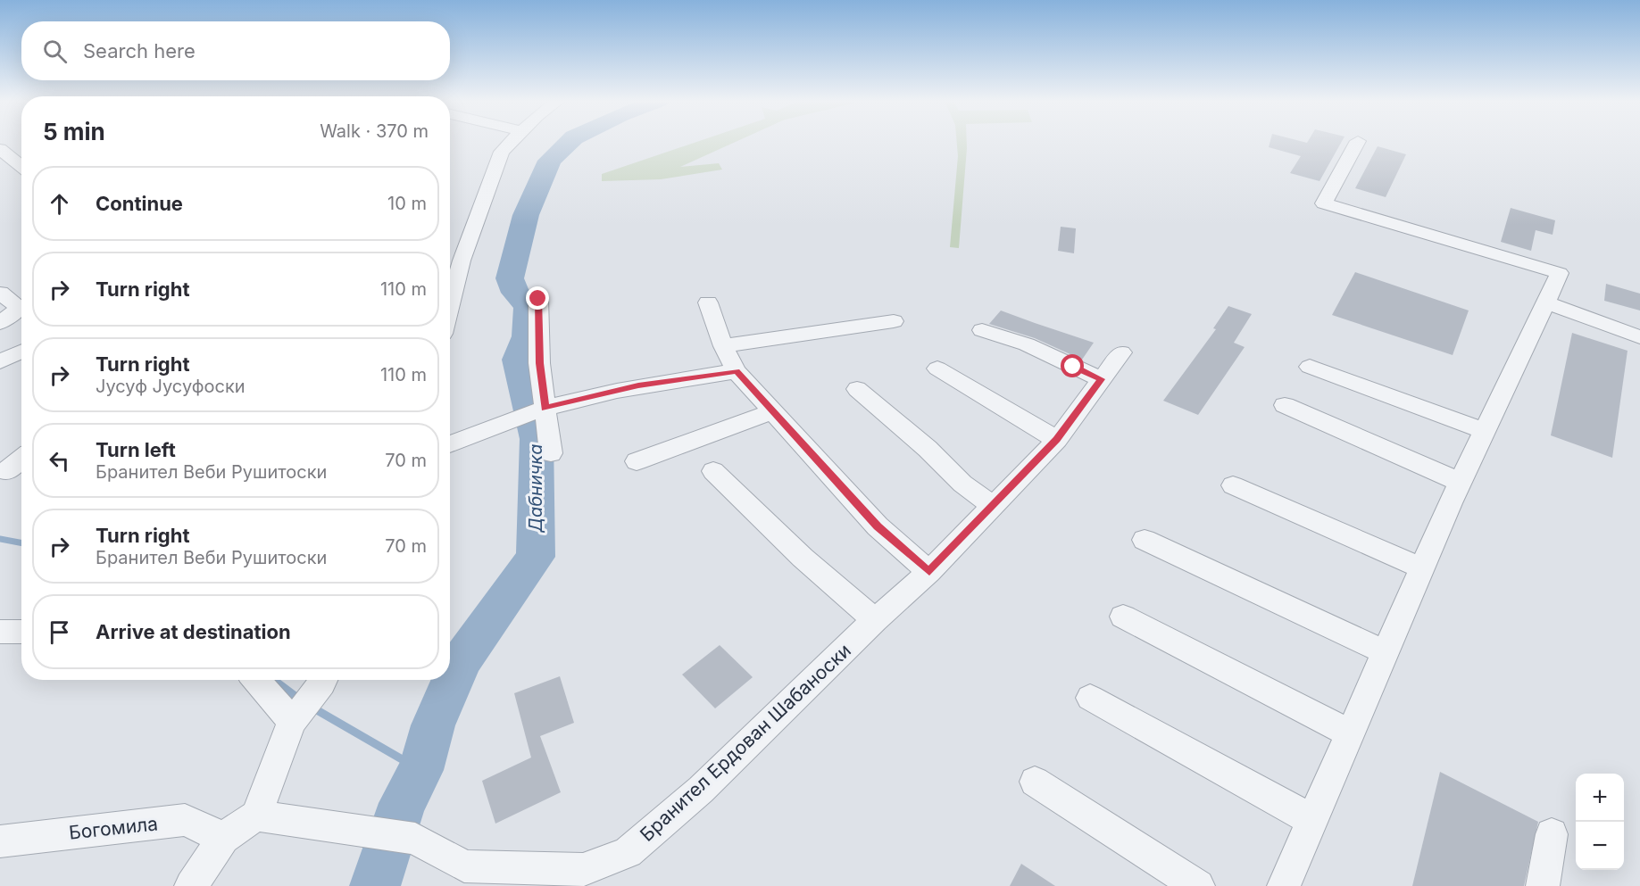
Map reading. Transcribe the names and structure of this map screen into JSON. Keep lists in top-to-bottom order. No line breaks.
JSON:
{"streets":{"street":["Бранител Ердован Шабаноски","Богомила"]},"water":["Дабничка"],"page":{"search":"Search here","heading":["5 min","Walk · 370 m"],"list":[["Continue","10 m"],["Turn right","110 m"],["Turn right","Јусуф Јусуфоски","110 m"],["Turn left","Бранител Веби Рушитоски","70 m"],["Turn right","Бранител Веби Рушитоски","70 m"],"Arrive at destination"],"map_buttons":["+","−"]}}
